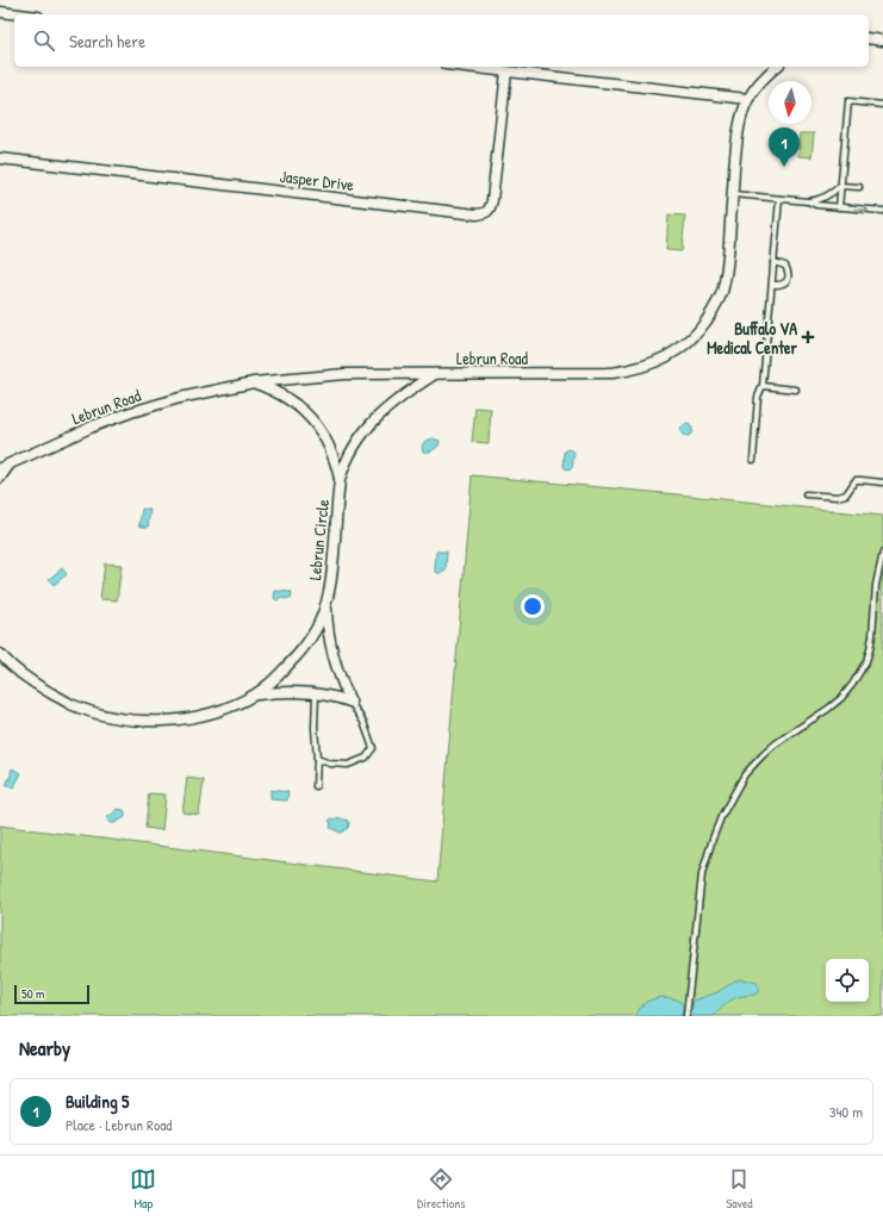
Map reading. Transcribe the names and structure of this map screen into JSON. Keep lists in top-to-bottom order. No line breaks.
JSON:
{"streets":{"street":["Jasper Drive","Lebrun Road","Lebrun Circle"]},"crossings":[["Lebrun Road","Lebrun Circle"]],"places":{"health":["Buffalo VA Medical Center"]},"scale_bar":"50 m","north":"bottom","page":{"search":"Search here","pins":"1","scale":"50 m","heading":"Nearby","list":[{"mark":"1","name":"Building 5","note":"Place · Lebrun Road","value":"340 m"}],"nav":["Map","Directions","Saved"]}}
